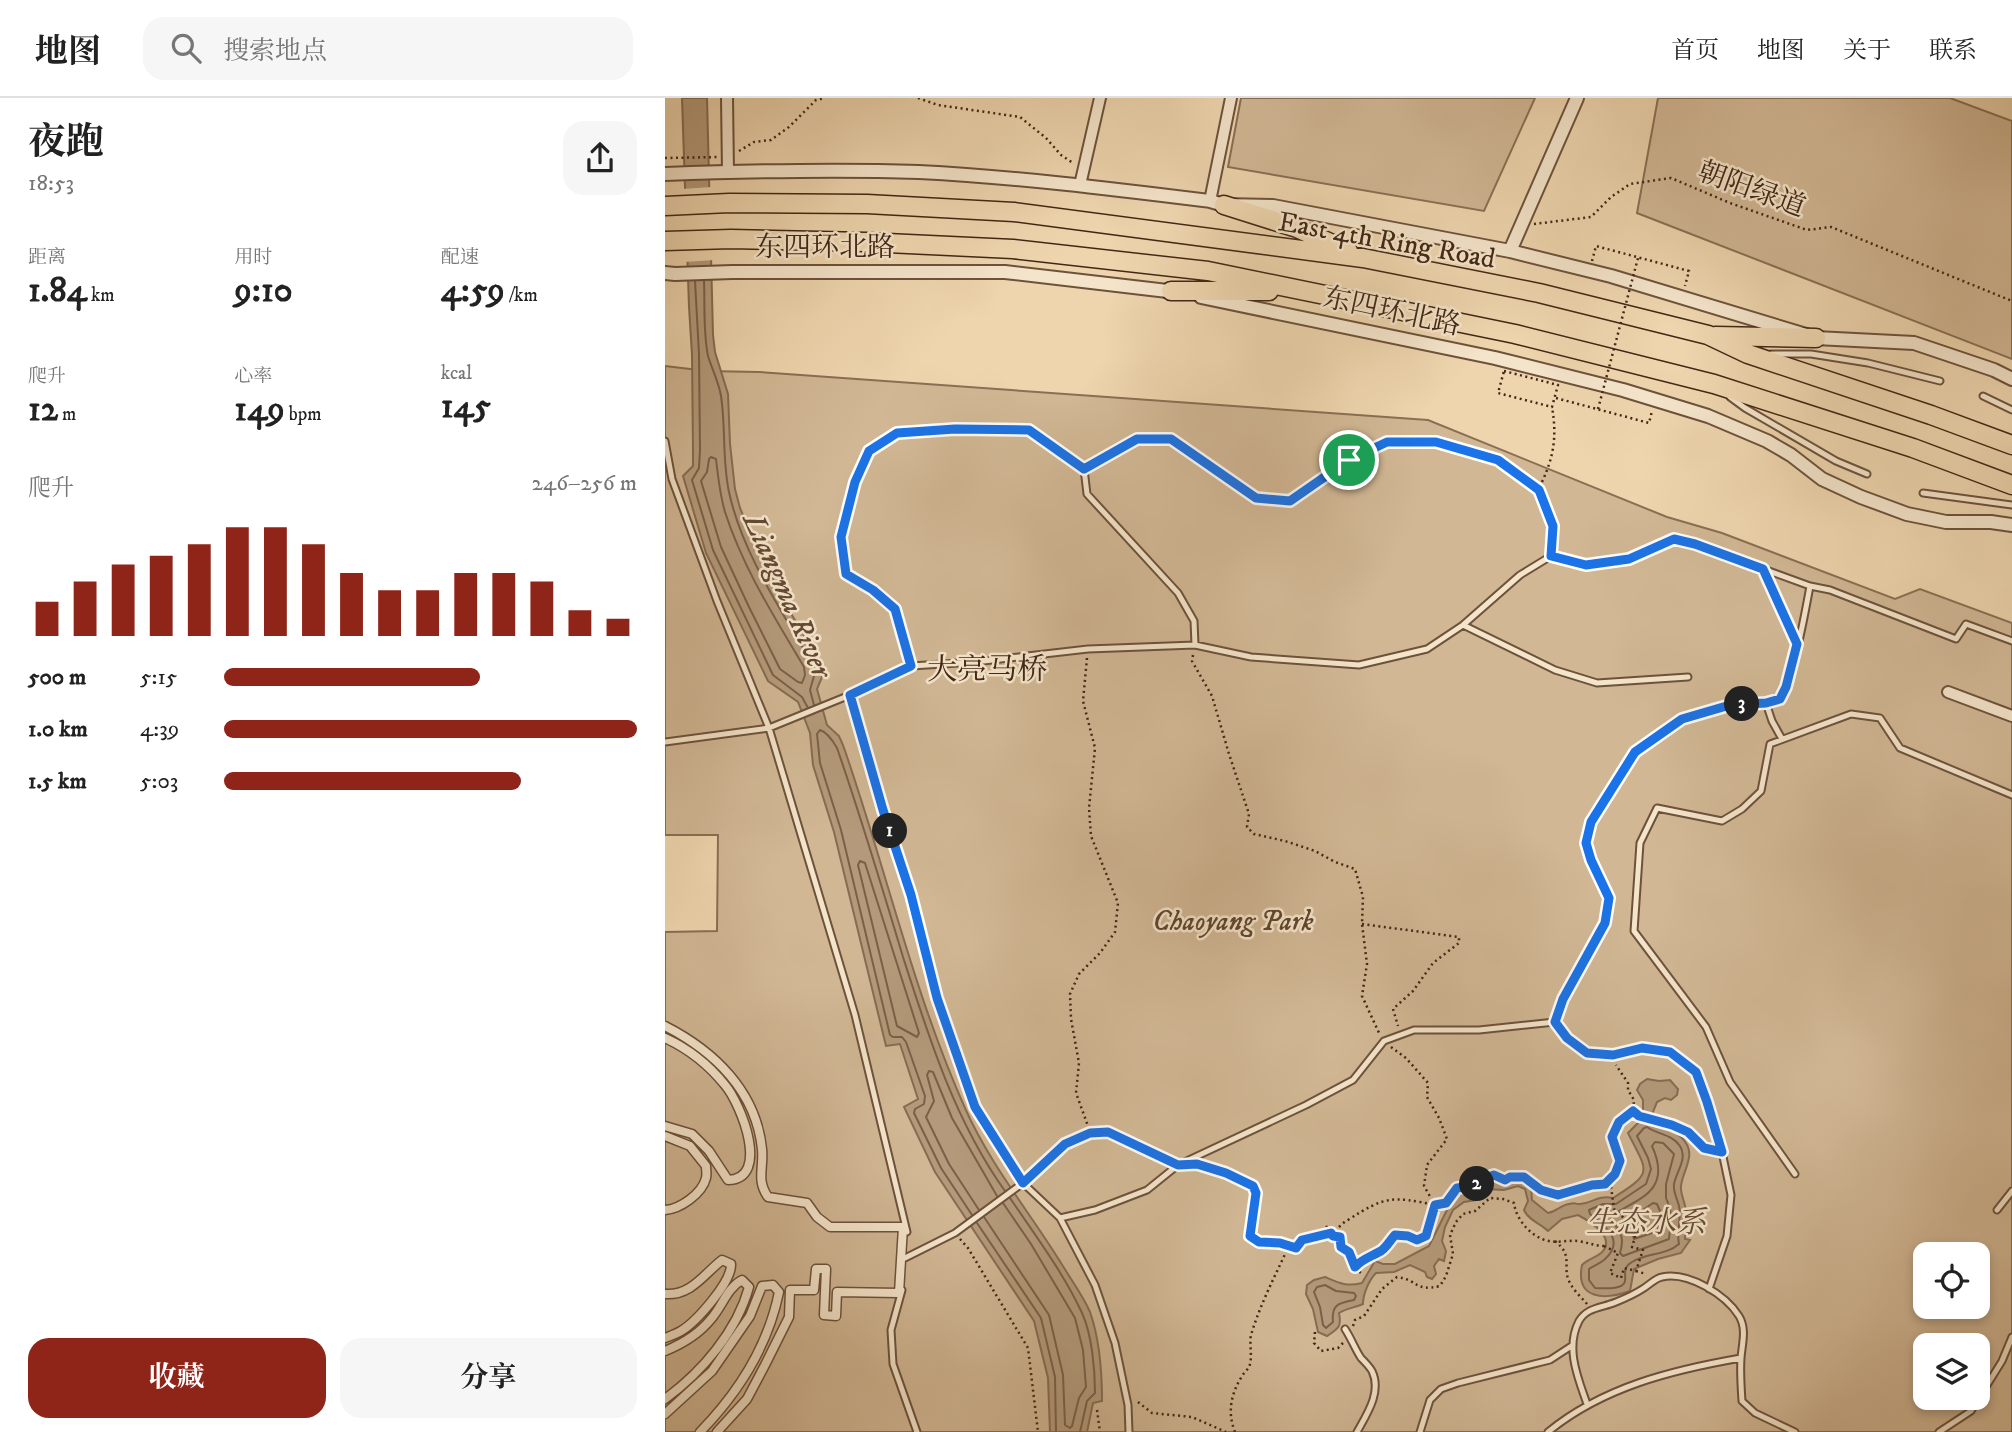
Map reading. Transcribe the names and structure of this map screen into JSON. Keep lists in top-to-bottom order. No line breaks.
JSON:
{"streets":{"highway":["East 4th Ring Road","东四环北路"],"path":["朝阳绿道"]},"crossings":[["East 4th Ring Road","东四环北路"]],"districts":["大亮马桥"],"water":["Liangma River","生态水系"],"parks":["Chaoyang Park"],"page":{"header":"地图","search":"搜索地点","nav":["首页","地图","关于","联系"],"heading":["夜跑","18:53"],"stats":[["距离","1.84 km"],["用时","9:10"],["配速","4:59 /km"],["爬升","12 m"],["心率","149 bpm"],["kcal","145"]],"chart":["爬升","246–256 m"],"list":[{"name":"500 m","note":"5:15"},{"name":"1.0 km","note":"4:39"},{"name":"1.5 km","note":"5:03"}],"pins":["3","1","2"],"buttons":["收藏","分享"]}}
